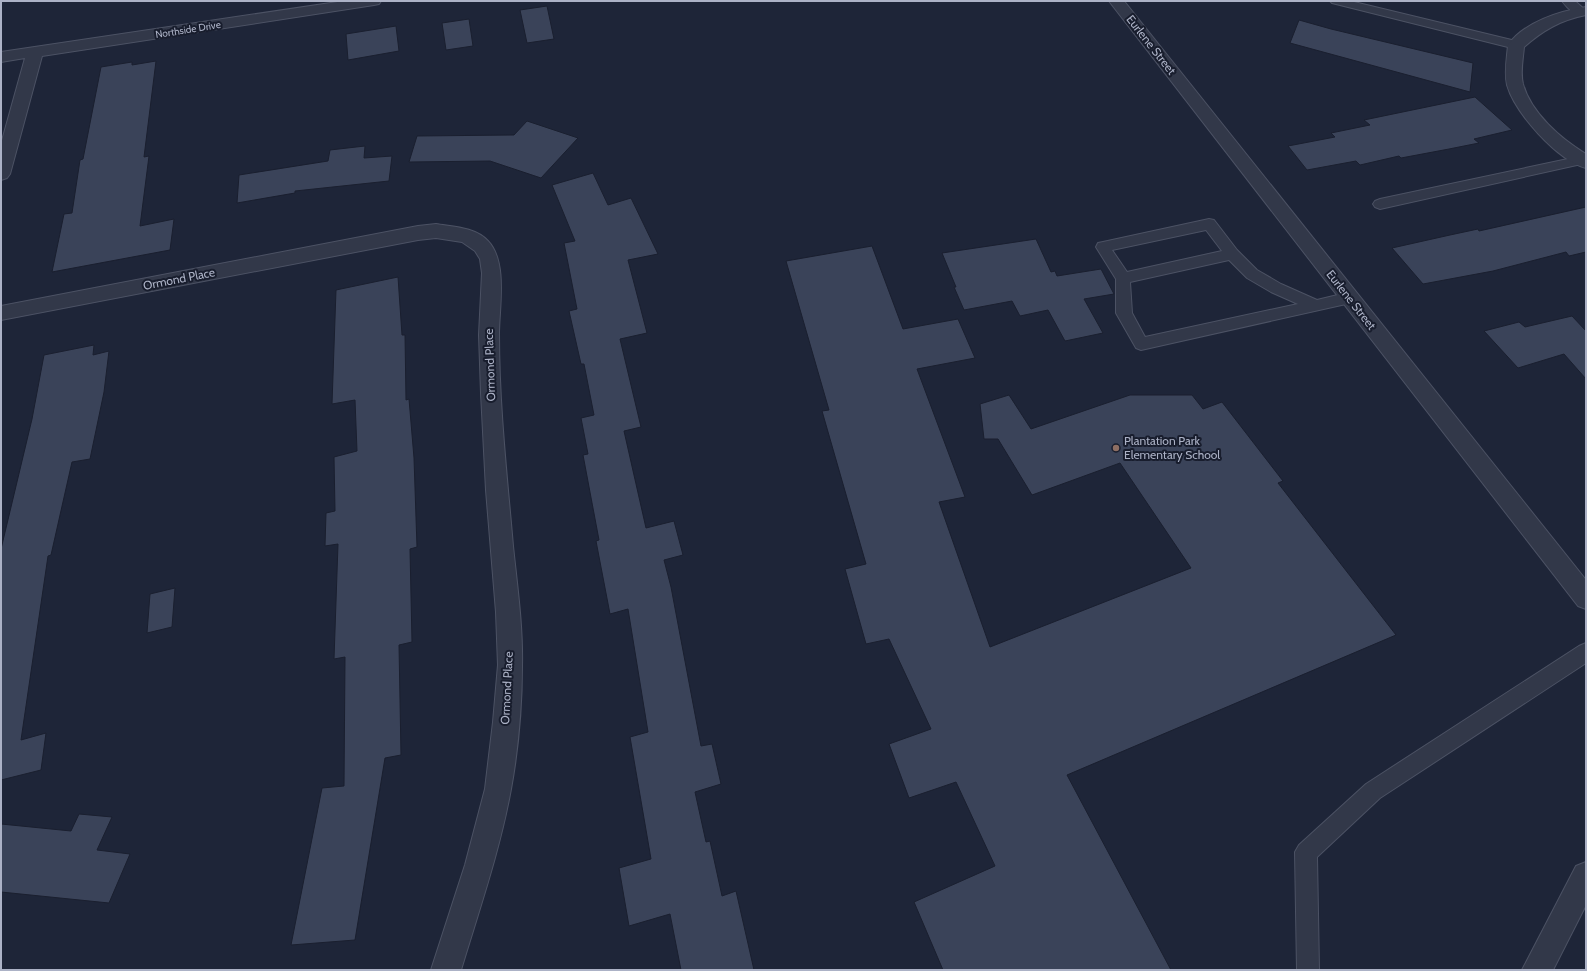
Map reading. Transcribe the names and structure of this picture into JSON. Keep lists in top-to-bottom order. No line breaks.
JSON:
{"streets":{"street":["Northside Drive","Eurlene Street","Ormond Place"]},"places":["Plantation Park Elementary School"]}
